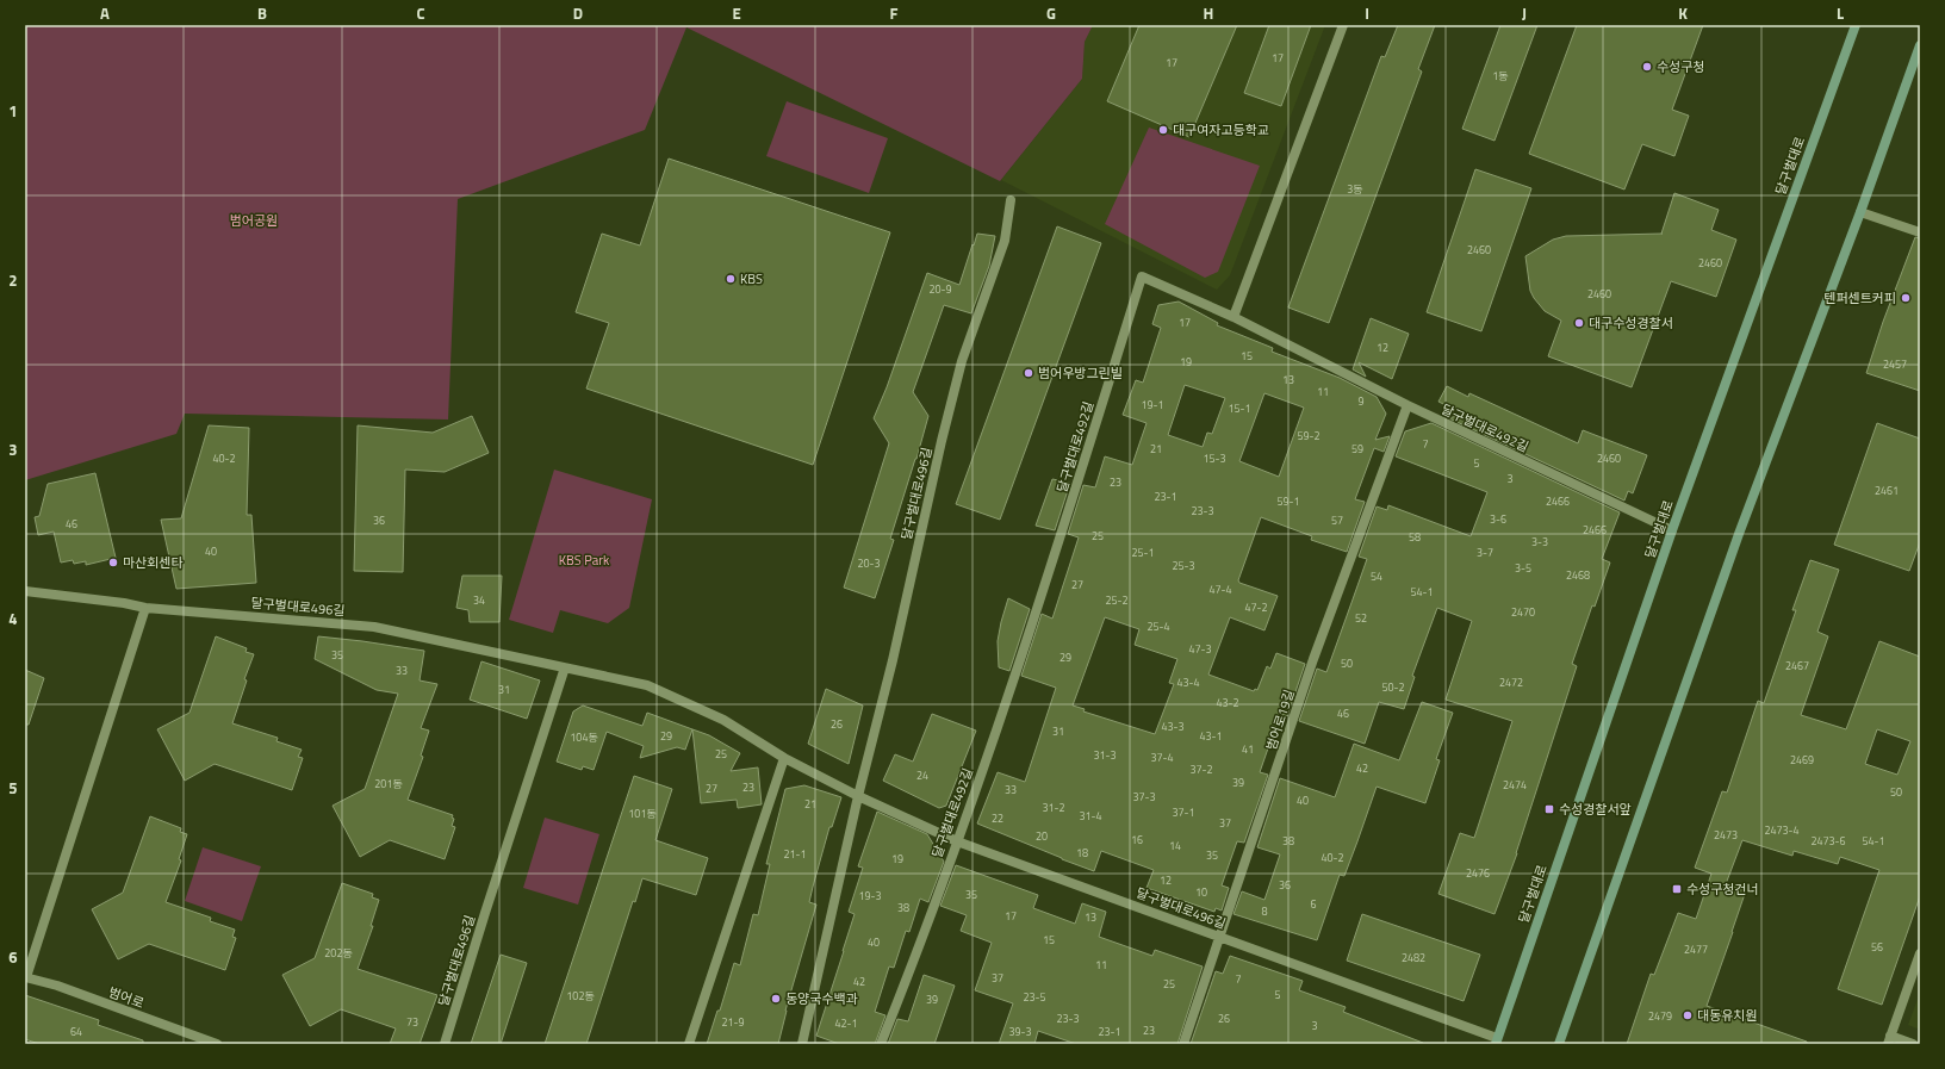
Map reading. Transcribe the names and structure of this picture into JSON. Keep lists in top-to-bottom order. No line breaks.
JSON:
{"streets":{"main road":["달구벌대로"],"street":["달구벌대로492길","달구벌대로496길","범어로19길","범어로"]},"crossings":[["달구벌대로","달구벌대로492길"],["달구벌대로","달구벌대로496길"],["달구벌대로492길","달구벌대로496길"],["달구벌대로492길","범어로19길"],["달구벌대로496길","범어로19길"]],"parks":["범어공원","KBS Park"],"places":{"other":["수성구청","대구여자고등학교","KBS","텐퍼센트커피","대구수성경찰서","범어우방그린빌","마산회센타","동양국수백과","대동유치원"],"transit":["수성경찰서앞","수성구청건너"]},"house_numbers":["17","17","1동","3동","2460","2460","20-9","2460","17","12","15","19","2457","13","11","9","19-1","15-1","59-2","7","21","59","40-2","15-3","2460","5","3","23","2461","23-1","59-1","2466","23-3","3-6","36","57","46","2466","25","58","3-3","40","25-1","3-7","20-3","25-3","3-5","2468","54","27","47-4","54-1","34","25-2","47-2","2470","52","25-4","47-3","35","29","50","2467","33","43-4","2472","50-2","31","43-2","46","26","43-3","31","29","43-1","104동","41","25","31-3","37-4","2469","42","37-2","24","39","201동","2474","23","27","33","50","37-3","40","21","31-2","37-1","101동","31-4","22","37","2473-4","2473","20","16","38","2473-6","54-1","14","18","21-1","35","40-2","19","2476","12","36","10","35","19-3","6","38","8","17","13","15","40","56","2477","202동","2482","11","37","7","42","25","5","102동","23-5","39","2479","23-3","26","73","21-9","42-1","3","23","64","39-3","23-1"],"grid":{"columns":["A","B","C","D","E","F","G","H","I","J","K","L"],"rows":["1","2","3","4","5","6"]}}
